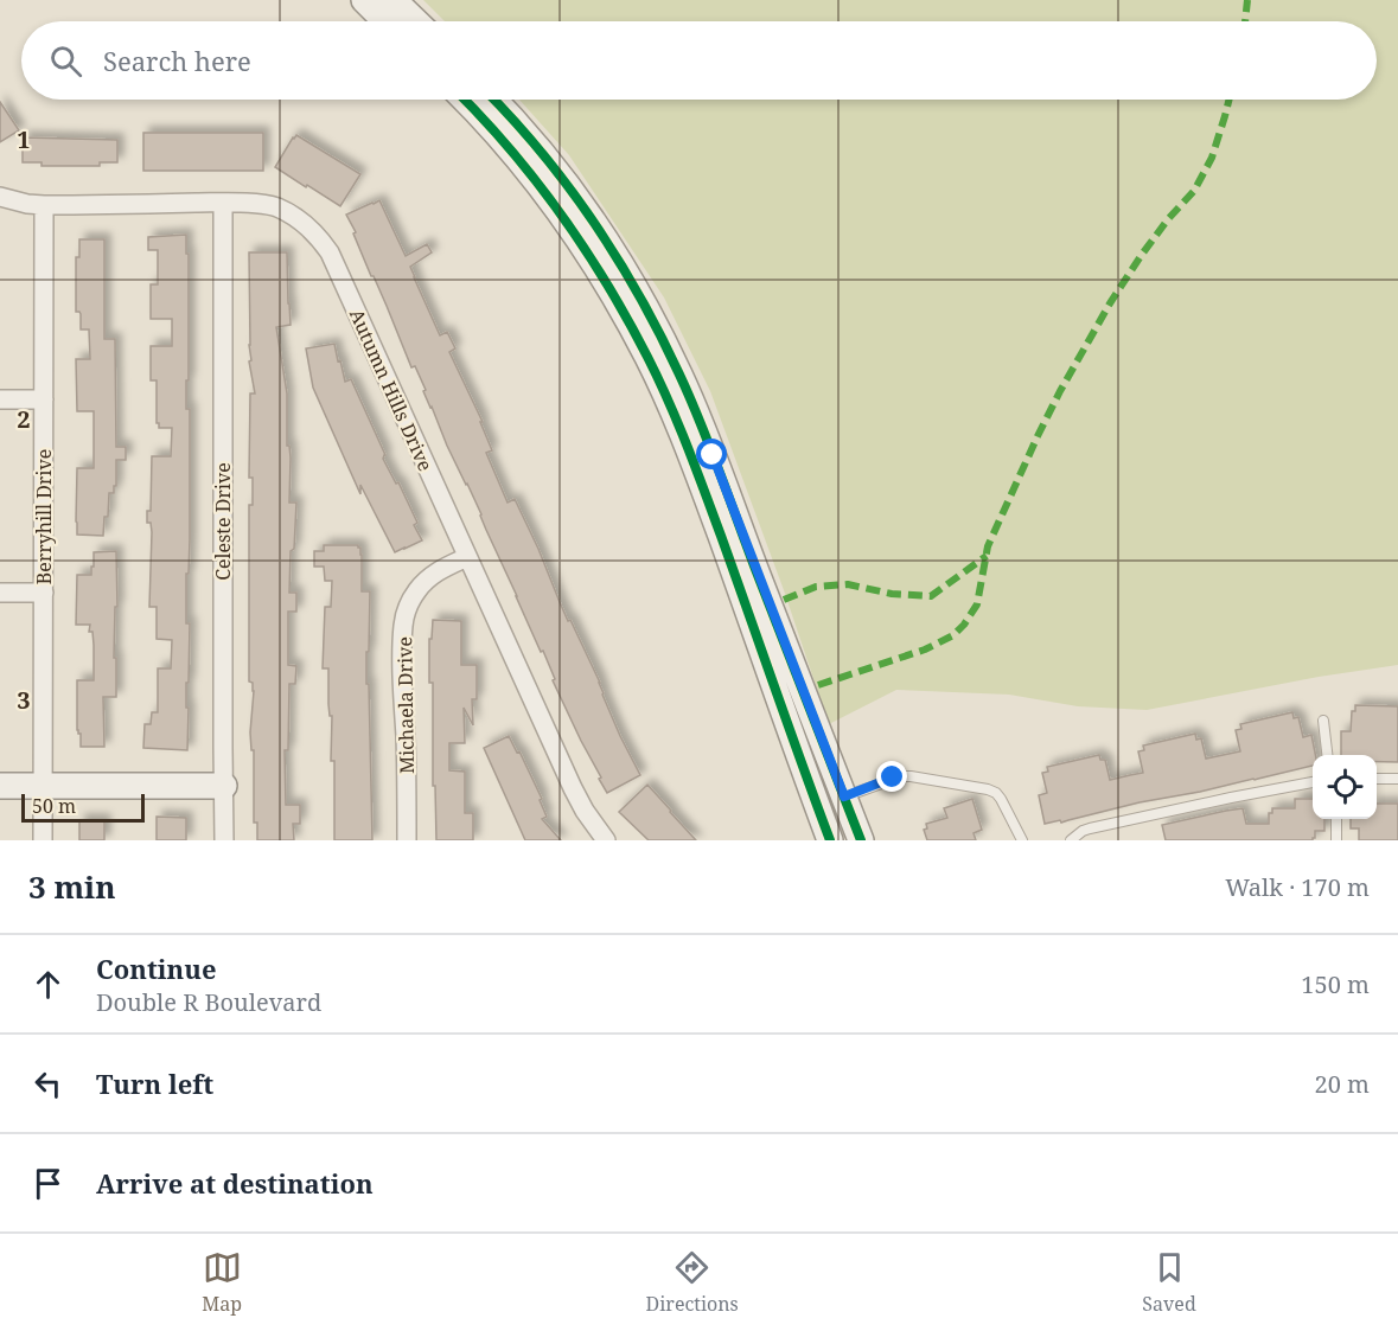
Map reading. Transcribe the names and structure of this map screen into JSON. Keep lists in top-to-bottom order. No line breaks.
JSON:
{"streets":{"street":["Autumn Hills Drive","Berryhill Drive","Celeste Drive","Michaela Drive"]},"crossings":[["Autumn Hills Drive","Berryhill Drive"],["Autumn Hills Drive","Celeste Drive"],["Autumn Hills Drive","Michaela Drive"]],"scale_bar":"50 m","page":{"search":"Search here","scale":"50 m","heading":["3 min","Walk · 170 m"],"list":[["Continue","Double R Boulevard","150 m"],["Turn left","20 m"],"Arrive at destination"],"nav":["Map","Directions","Saved"]},"grid":{"rows":["1","2","3"]}}
